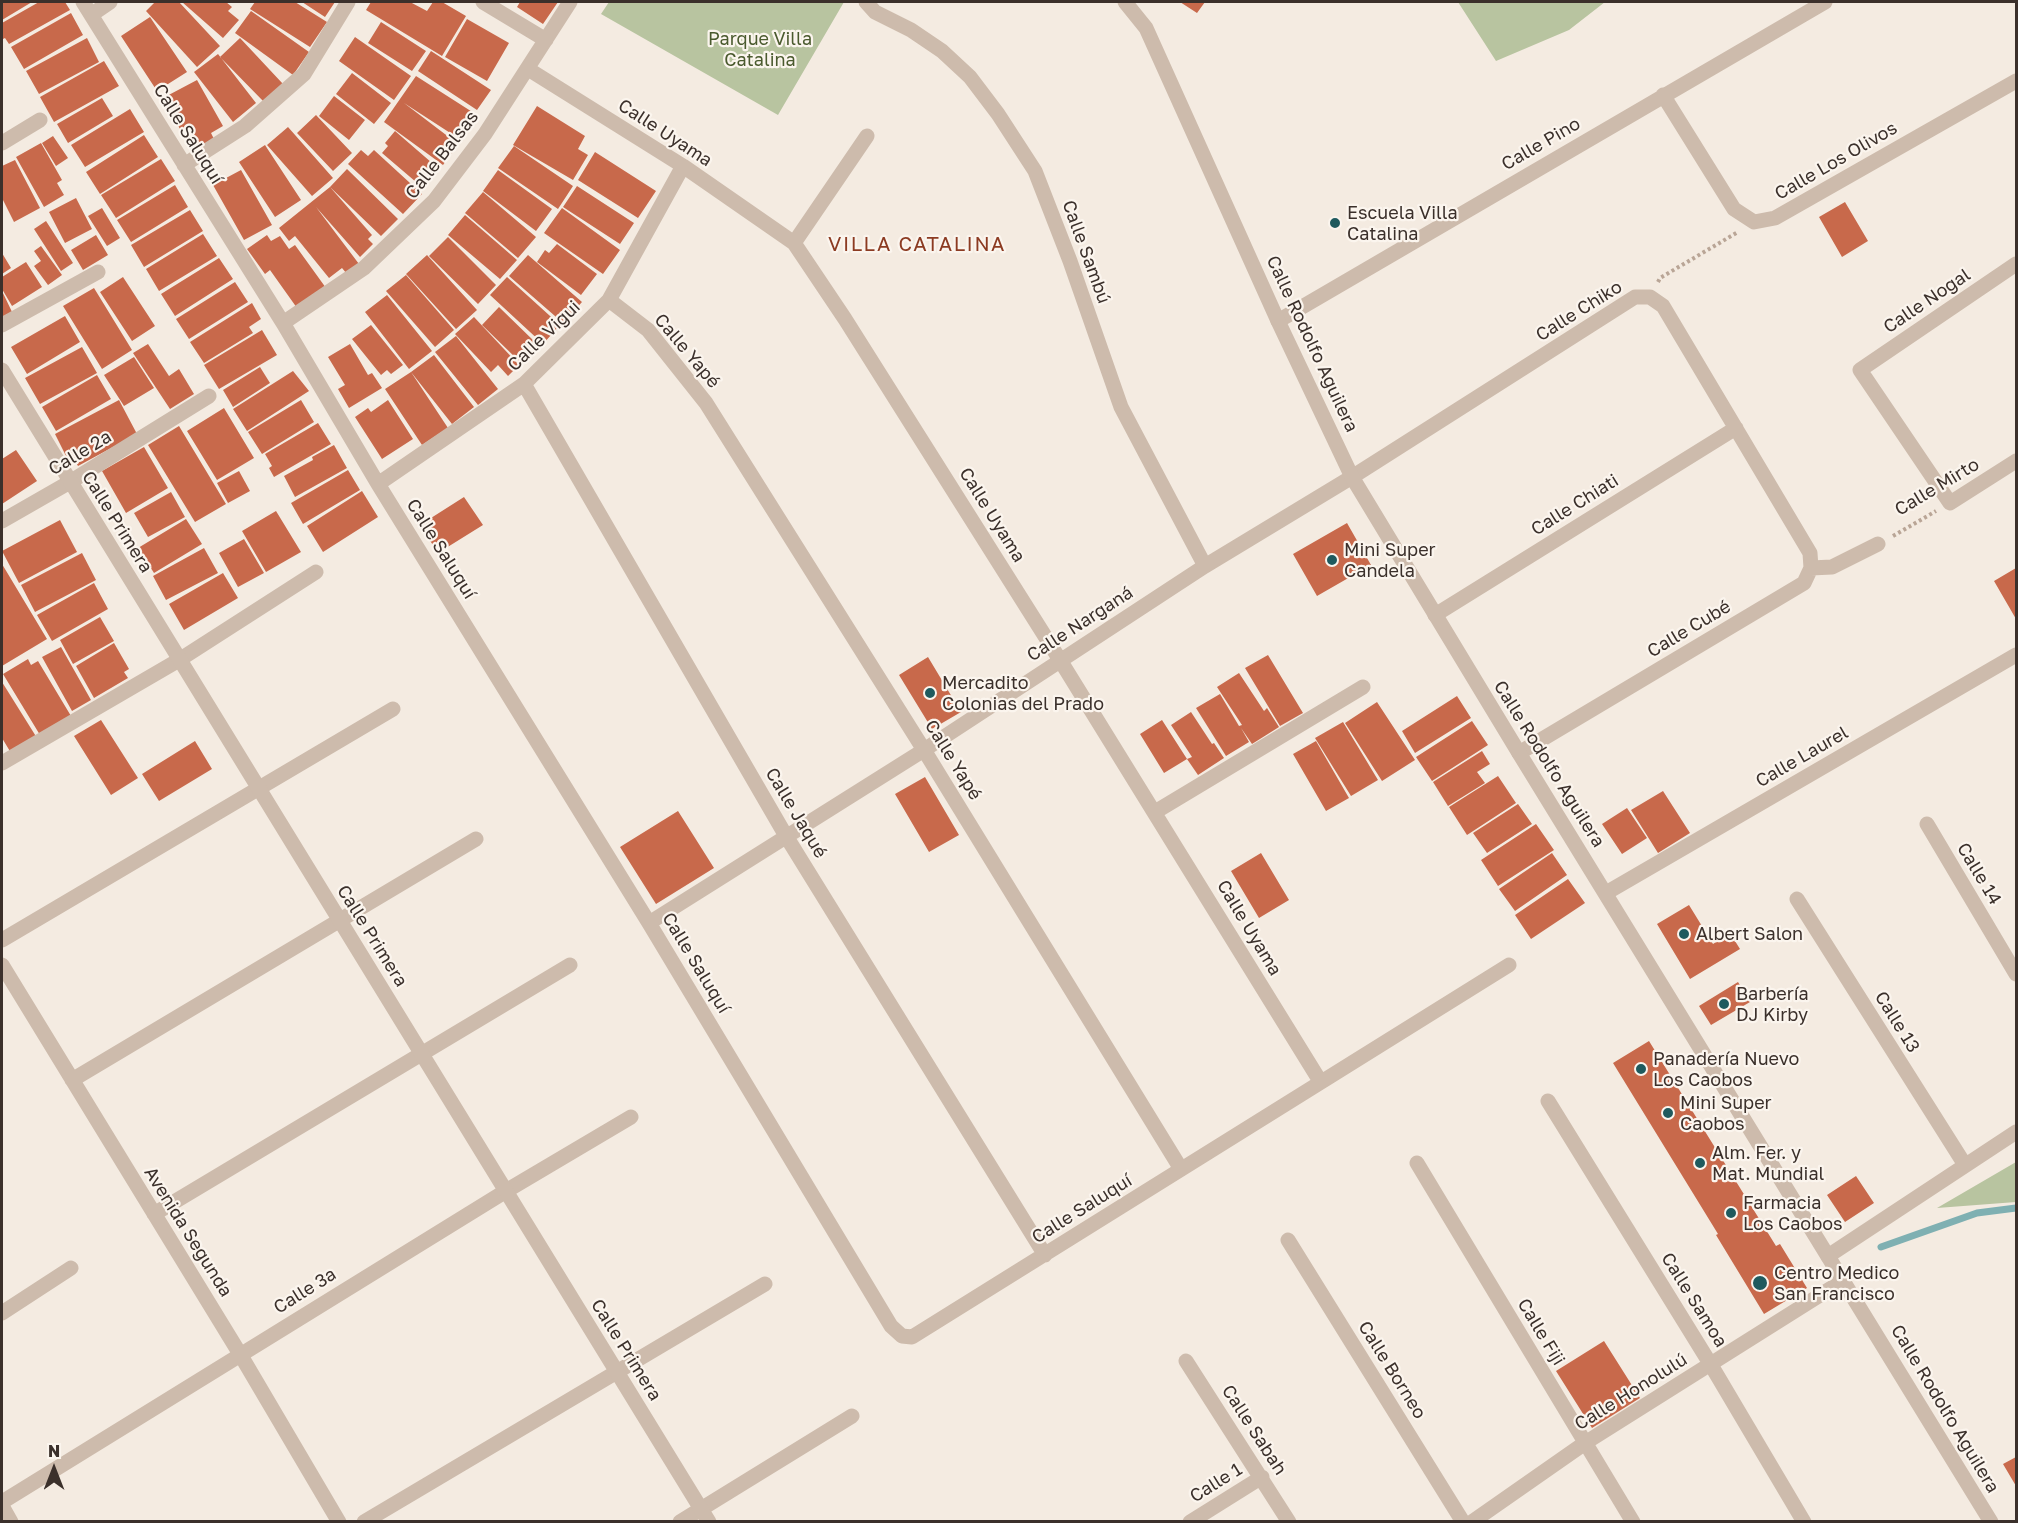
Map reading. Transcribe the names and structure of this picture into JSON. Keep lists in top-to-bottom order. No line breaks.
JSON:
{"streets":{"street":["Calle Uyama","Calle Saluquí","Calle Pino","Calle Balsas","Calle Los Olivos","Calle Sambú","Calle Nogal","Calle Chiko","Calle Vigui","Calle Rodolfo Aguilera","Calle Yapé","Calle 2a","Calle Mirto","Calle Chiati","Calle Primera","Calle Narganá","Calle Cubé","Calle Laurel","Calle Jaqué","Calle 14","Calle 13","Avenida Segunda","Calle 3a","Calle Samoa","Calle Fiji","Calle Borneo","Calle Honolulú","Calle Sabah","Calle 1"]},"crossings":[["Calle Uyama","Calle Saluquí"],["Calle Uyama","Calle Balsas"],["Calle Uyama","Calle Vigui"],["Calle Uyama","Calle Narganá"],["Calle Saluquí","Calle Balsas"],["Calle Saluquí","Calle Vigui"],["Calle Saluquí","Calle Yapé"],["Calle Saluquí","Calle Narganá"],["Calle Saluquí","Calle Jaqué"],["Calle Pino","Calle Rodolfo Aguilera"],["Calle Sambú","Calle Narganá"],["Calle Nogal","Calle Mirto"],["Calle Chiko","Calle Rodolfo Aguilera"],["Calle Chiko","Calle Chiati"],["Calle Chiko","Calle Narganá"],["Calle Chiko","Calle Cubé"],["Calle Vigui","Calle Yapé"],["Calle Vigui","Calle Jaqué"],["Calle Rodolfo Aguilera","Calle Chiati"],["Calle Rodolfo Aguilera","Calle Narganá"],["Calle Rodolfo Aguilera","Calle Cubé"],["Calle Rodolfo Aguilera","Calle Laurel"],["Calle Rodolfo Aguilera","Calle Honolulú"],["Calle Yapé","Calle Narganá"],["Calle 2a","Calle Primera"],["Calle Primera","Calle 3a"],["Calle Narganá","Calle Jaqué"],["Avenida Segunda","Calle 3a"],["Calle Samoa","Calle Honolulú"],["Calle Fiji","Calle Honolulú"],["Calle Sabah","Calle 1"]],"districts":["VILLA CATALINA"],"parks":["Parque Villa Catalina"],"places":["Escuela Villa Catalina","Mini Super Candela","Mercadito Colonias del Prado","Albert Salon","Barbería DJ Kirby","Panadería Nuevo Los Caobos","Mini Super Caobos","Alm. Fer. y Mat. Mundial","Farmacia Los Caobos","Centro Medico San Francisco"],"north":"top"}
